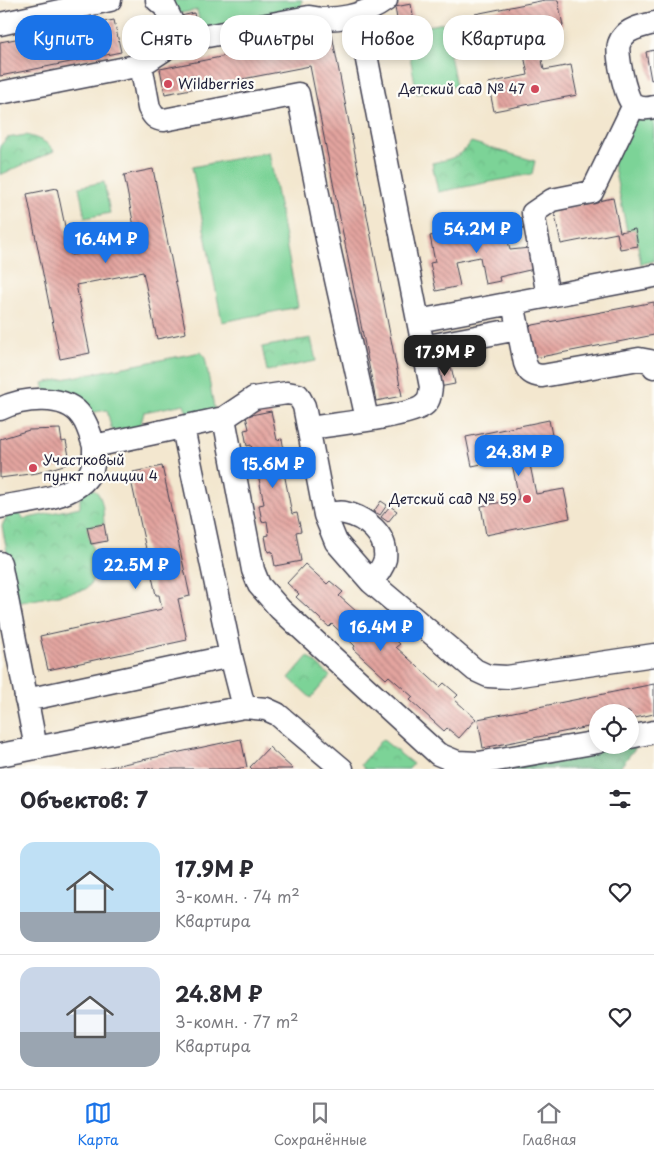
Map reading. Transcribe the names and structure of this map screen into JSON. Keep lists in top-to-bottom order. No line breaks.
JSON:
{"places":["Wildberries","Детский сад № 47","Участковый пункт полиции 4","Детский сад № 59"],"page":{"chip":["Купить","Снять","Фильтры","Новое","Квартира"],"price":["54.2M ₽","16.4M ₽","17.9M ₽","24.8M ₽","15.6M ₽","22.5M ₽","16.4M ₽"],"heading":"Объектов: 7","list":[{"name":"17.9M ₽","note":"3-комн. · 74 m² · Квартира"},{"name":"24.8M ₽","note":"3-комн. · 77 m² · Квартира"}],"tabs":["Карта","Сохранённые","Главная"]}}
